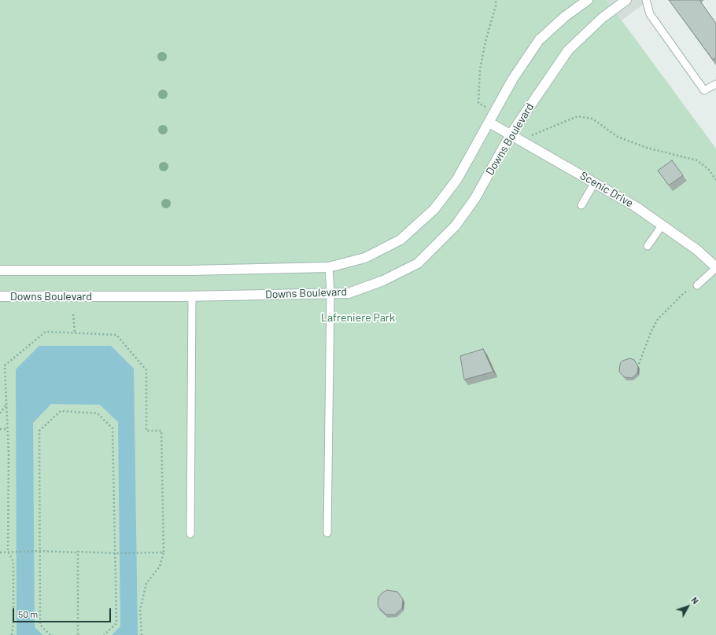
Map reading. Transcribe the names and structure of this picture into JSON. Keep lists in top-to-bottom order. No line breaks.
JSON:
{"streets":{"street":["Downs Boulevard","Scenic Drive"]},"crossings":[["Downs Boulevard","Scenic Drive"]],"parks":["Lafreniere Park"],"scale_bar":"50 m","north":"top right"}
